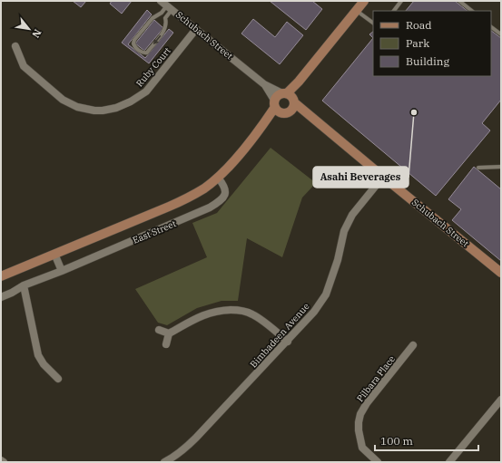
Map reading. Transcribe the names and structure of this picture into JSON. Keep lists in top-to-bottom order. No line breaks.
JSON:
{"streets":{"main road":["Schubach Street","East Street"],"street":["Ruby Court","Bimbadeen Avenue","Pilbara Place"]},"crossings":[["Schubach Street","Ruby Court"],["Schubach Street","East Street"],["Schubach Street","Bimbadeen Avenue"]],"places":["Asahi Beverages"],"legend":["Road","Park","Building"],"scale_bar":"100 m","north":"bottom right"}
